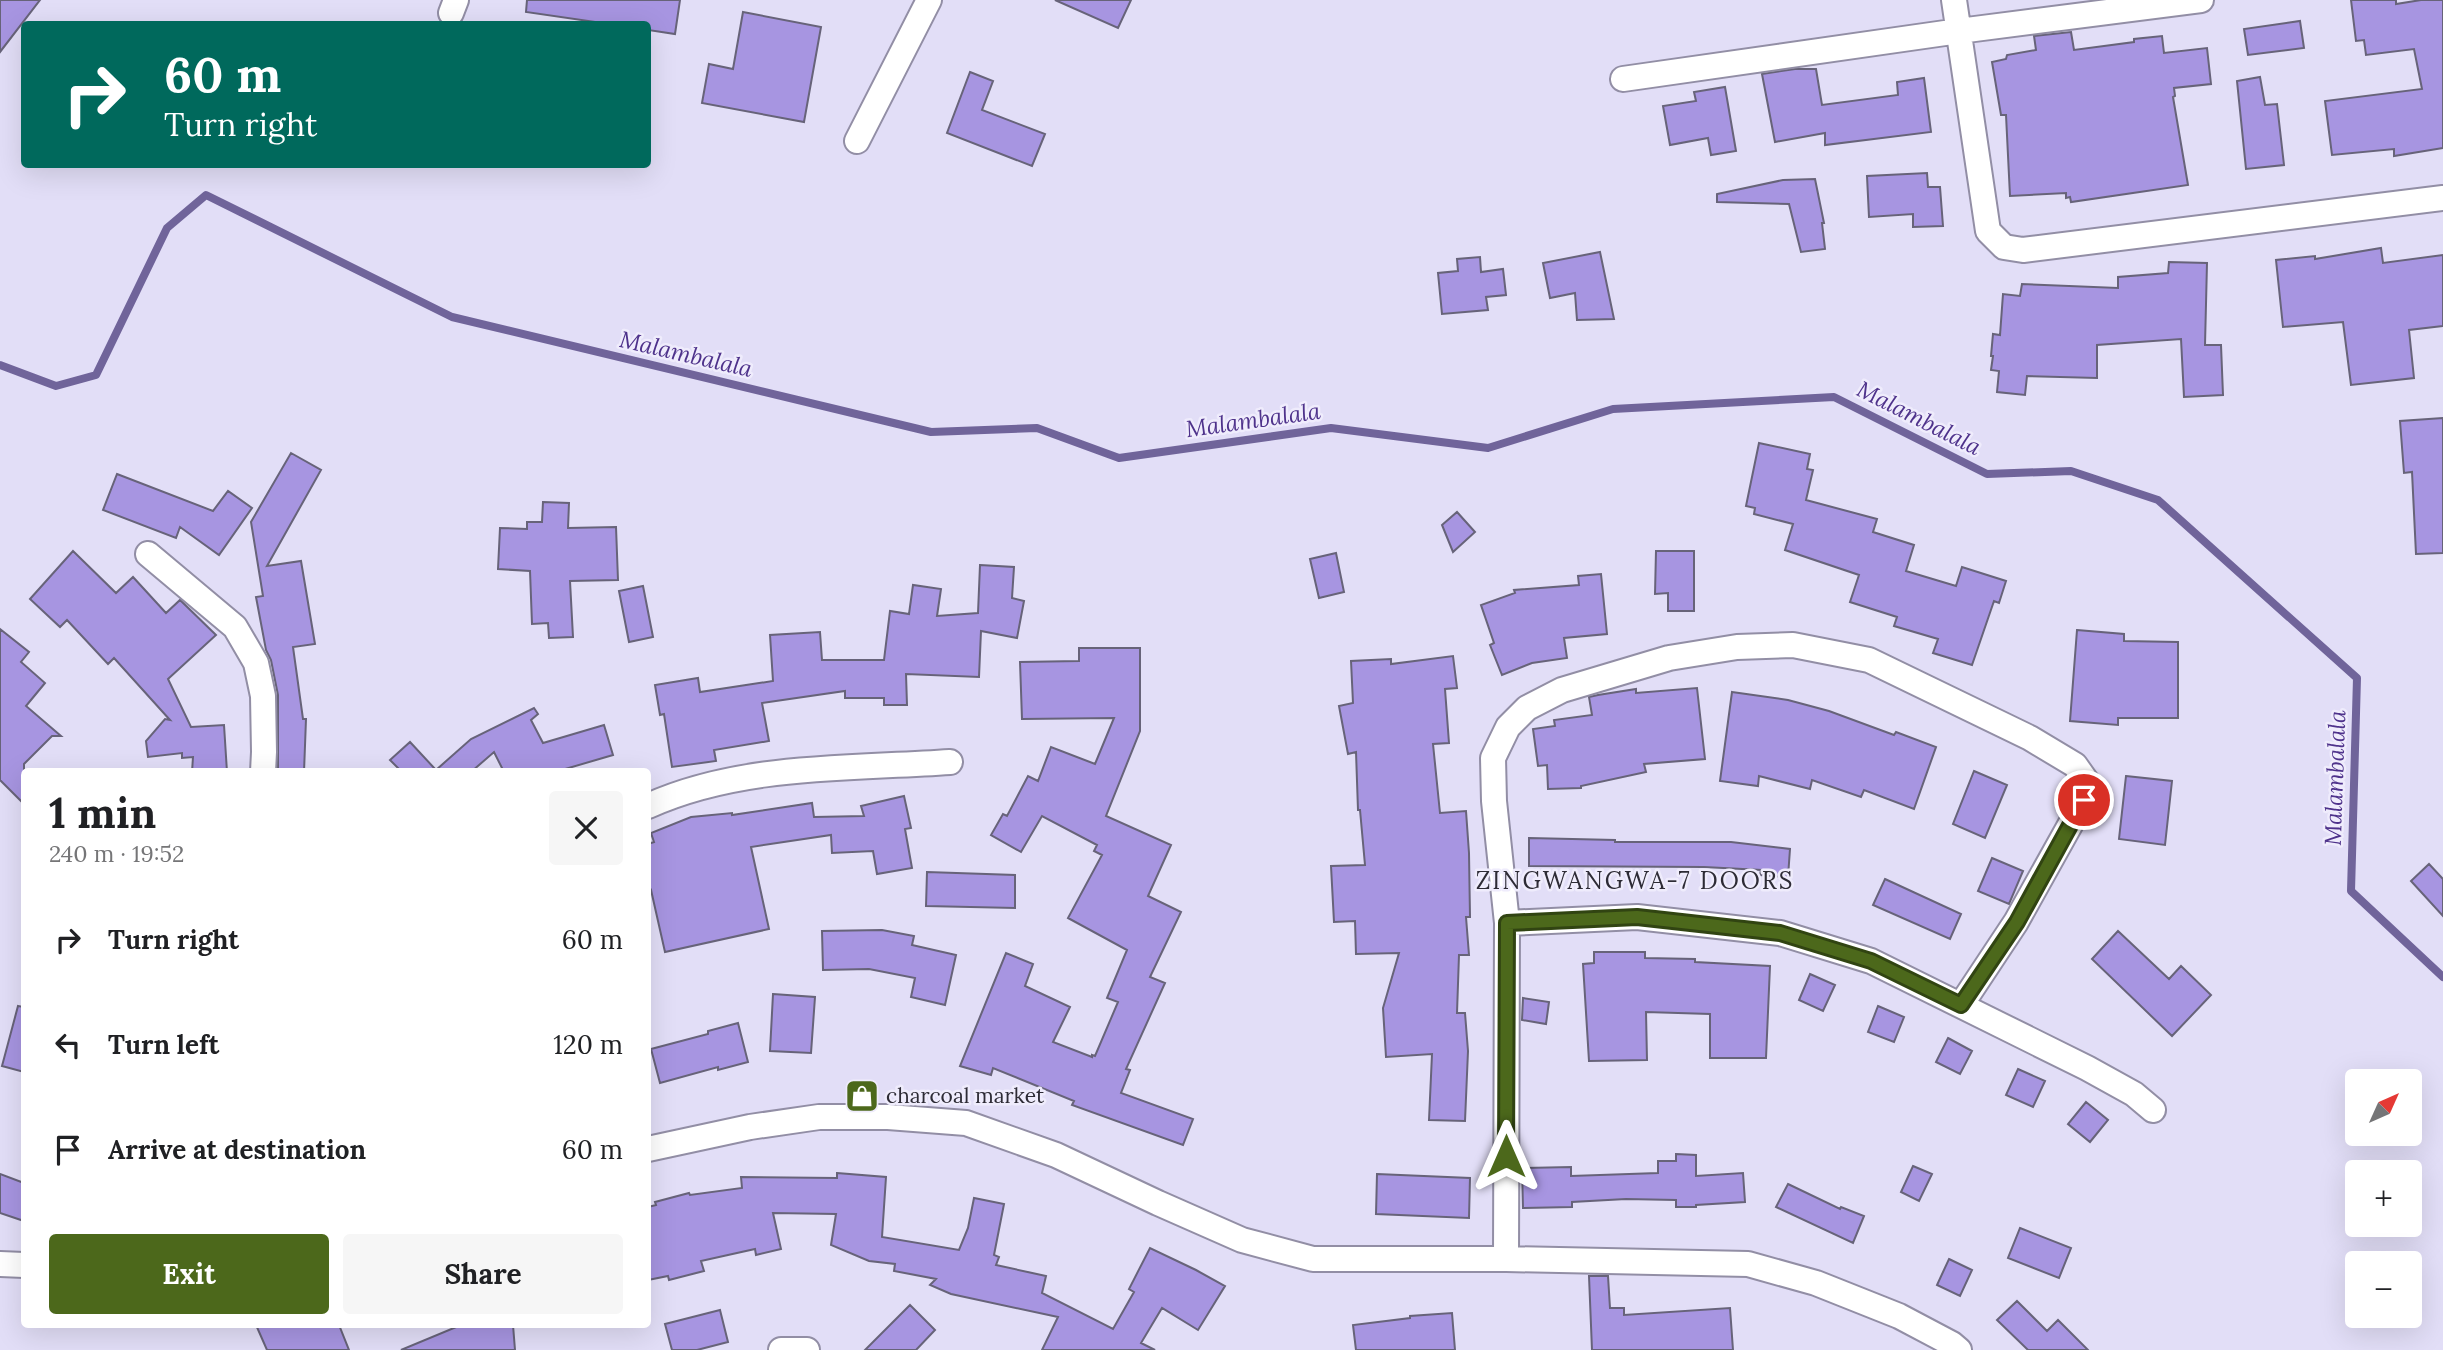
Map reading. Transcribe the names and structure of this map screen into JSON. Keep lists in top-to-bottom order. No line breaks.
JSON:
{"districts":["ZINGWANGWA-7 DOORS"],"water":["Malambalala"],"places":{"shop":["charcoal market"]},"north":"top right","page":{"turn":["60 m","Turn right"],"heading":["1 min","240 m · 19:52"],"list":[{"name":"Turn right","value":"60 m"},{"name":"Turn left","value":"120 m"},{"name":"Arrive at destination","value":"60 m"}],"map_buttons":["+","−"],"buttons":["Exit","Share"]}}
